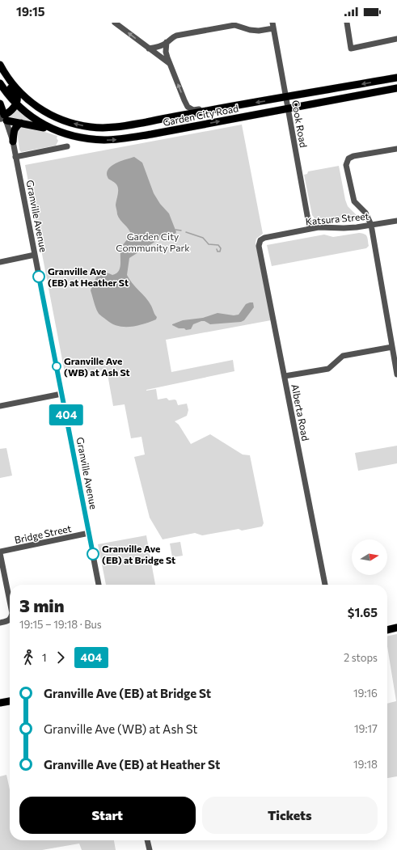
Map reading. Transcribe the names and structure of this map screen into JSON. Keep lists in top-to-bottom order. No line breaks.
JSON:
{"streets":{"main road":["Garden City Road"],"street":["Cook Road","Granville Avenue","Katsura Street","Alberta Road","Bridge Street"]},"crossings":[["Garden City Road","Cook Road"],["Cook Road","Katsura Street"],["Granville Avenue","Bridge Street"],["Katsura Street","Alberta Road"]],"parks":["Garden City Community Park"],"places":["Granville Ave (EB) at Heather St","Granville Ave (WB) at Ash St","Granville Ave (EB) at Bridge St"],"lines":["bus line 404"],"north":"right","page":{"status":"19:15","on_map":"404","heading":["3 min","19:15 – 19:18 · Bus","$1.65"],"legs":["1","404","2 stops"],"list":[{"name":"Granville Ave (EB) at Bridge St","value":"19:16"},{"name":"Granville Ave (WB) at Ash St","value":"19:17"},{"name":"Granville Ave (EB) at Heather St","value":"19:18"}],"buttons":["Start","Tickets"]}}
